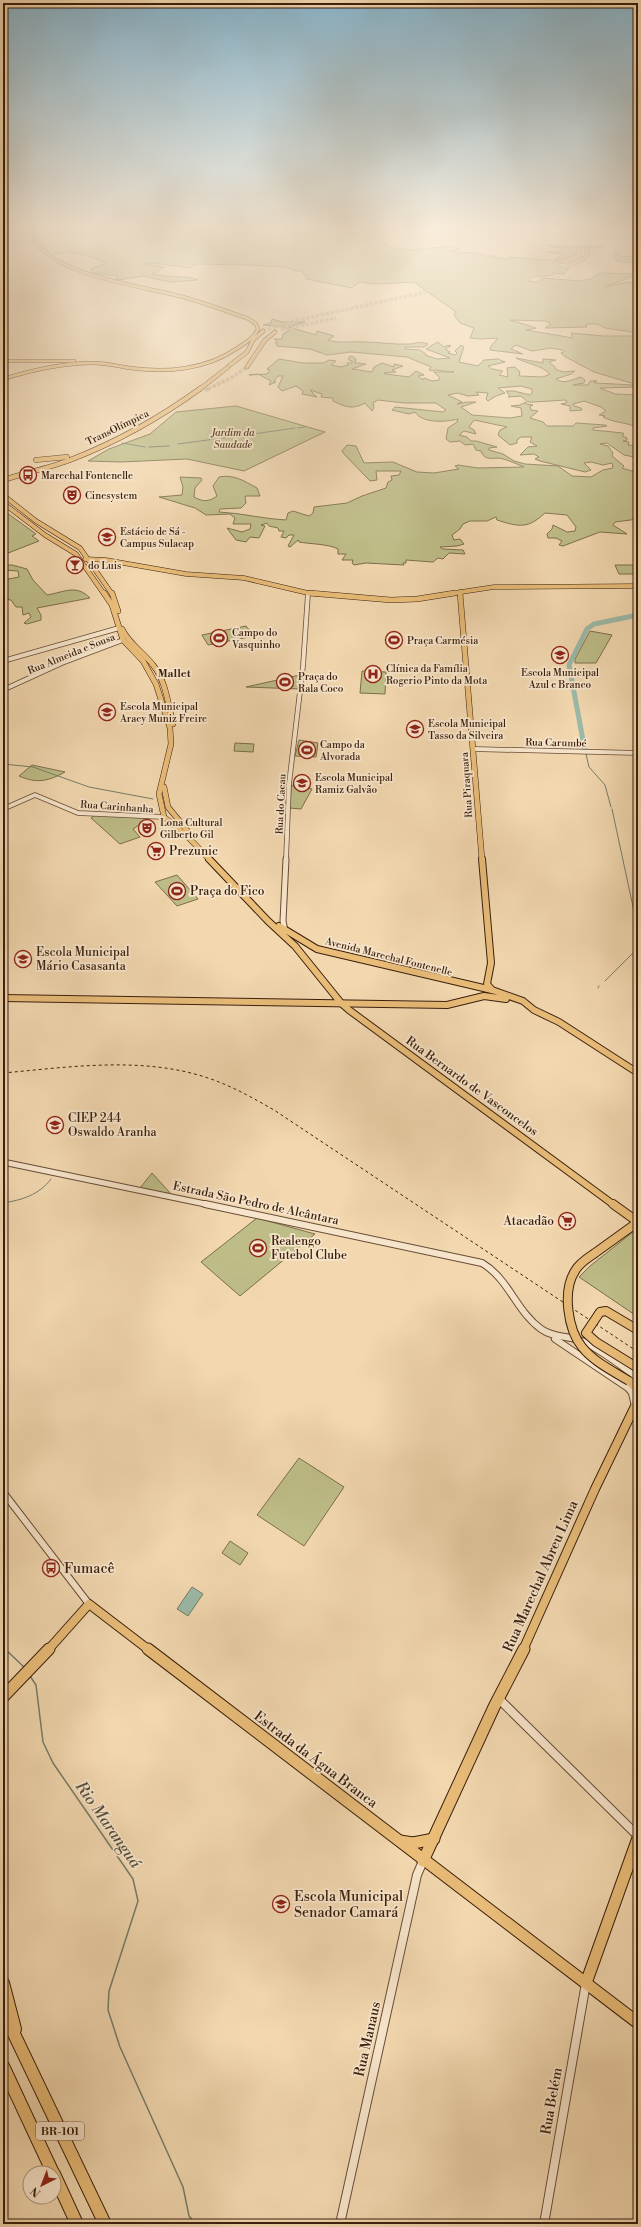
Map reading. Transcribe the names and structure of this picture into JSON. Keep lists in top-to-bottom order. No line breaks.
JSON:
{"streets":{"highway":["TransOlímpica","BR-101"],"main road":["Rua Piraquara","Avenida Marechal Fontenelle","Rua Bernardo de Vasconcelos","Rua Marechal Abreu Lima","Estrada da Água Branca"],"street":["Rua Almeida e Sousa","Rua Carumbé","Rua do Cacau","Rua Carinhanha","Estrada São Pedro de Alcântara","Rua Manaus","Rua Belém"]},"crossings":[["Rua Almeida e Sousa","Avenida Marechal Fontenelle"],["Rua Carumbé","Rua Piraquara"],["Rua Piraquara","Avenida Marechal Fontenelle"],["Rua do Cacau","Avenida Marechal Fontenelle"],["Rua Carinhanha","Avenida Marechal Fontenelle"],["Estrada São Pedro de Alcântara","Rua Marechal Abreu Lima"],["Rua Marechal Abreu Lima","Estrada da Água Branca"],["Rua Marechal Abreu Lima","Rua Manaus"],["Estrada da Água Branca","Rua Manaus"],["Estrada da Água Branca","Rua Belém"]],"districts":["Mallet"],"water":["Rio Maranguá"],"parks":["Jardim da Saudade"],"places":{"bus stop":["Marechal Fontenelle","Fumacê"],"theatre":["Cinesystem","Lona Cultural Gilberto Gil"],"school or university":["Estácio de Sá - Campus Sulacap","Escola Municipal Azul e Branco","Escola Municipal Aracy Muniz Freire","Escola Municipal Tasso da Silveira","Escola Municipal Ramiz Galvão","Escola Municipal Mário Casasanta","CIEP 244 Oswaldo Aranha","Escola Municipal Senador Camará"],"bar":["do Luis"],"sports":["Campo do Vasquinho","Praça Carmésia","Praça do Rala Coco","Campo da Alvorada","Praça do Fico","Realengo Futebol Clube"],"hospital":["Clínica da Família Rogerio Pinto da Mota"],"supermarket":["Prezunic","Atacadão"]},"north":"bottom left"}
